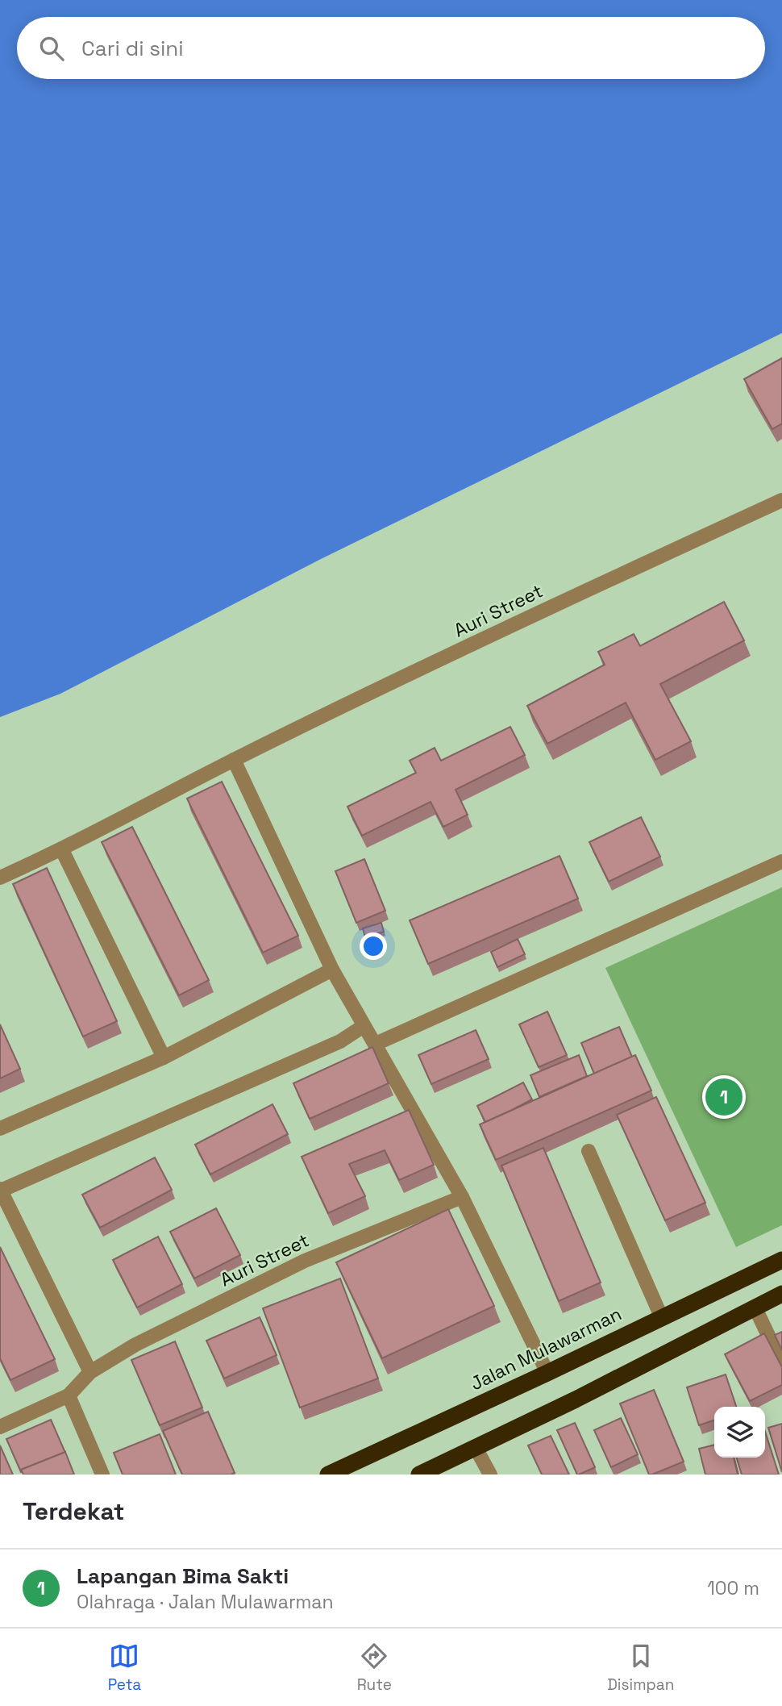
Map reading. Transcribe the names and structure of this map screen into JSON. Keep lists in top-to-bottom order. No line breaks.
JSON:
{"streets":{"highway":["Jalan Mulawarman"],"street":["Auri Street"]},"page":{"search":"Cari di sini","pins":"1","heading":"Terdekat","list":[{"mark":"1","name":"Lapangan Bima Sakti","note":"Olahraga · Jalan Mulawarman","value":"100 m"}],"nav":["Peta","Rute","Disimpan"]}}
